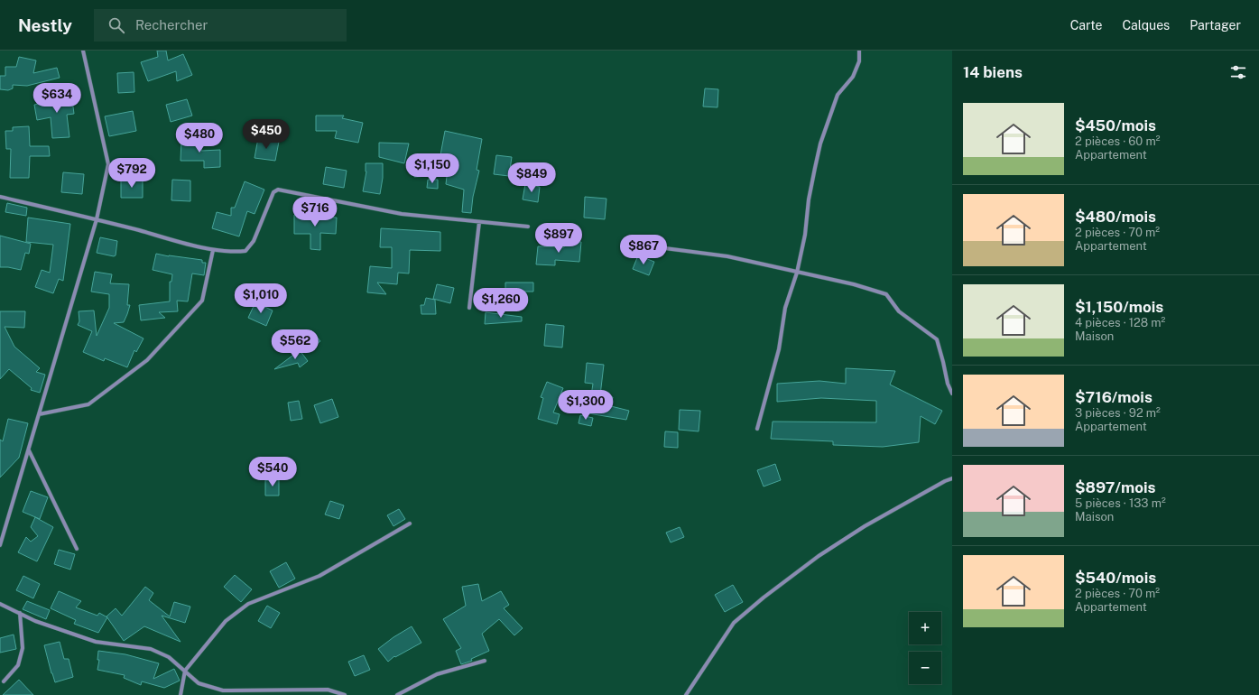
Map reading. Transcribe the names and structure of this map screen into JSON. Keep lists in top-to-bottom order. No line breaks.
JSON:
{"page":{"header":"Nestly","search":"Rechercher","nav":["Carte","Calques","Partager"],"heading":"14 biens","price":["$634","$450","$480","$1,150","$792","$849","$716","$897","$867","$1,010","$1,260","$562","$1,300","$540"],"list":[{"name":"$450/mois","note":"2 pièces · 60 m² · Appartement"},{"name":"$480/mois","note":"2 pièces · 70 m² · Appartement"},{"name":"$1,150/mois","note":"4 pièces · 128 m² · Maison"},{"name":"$716/mois","note":"3 pièces · 92 m² · Appartement"},{"name":"$897/mois","note":"5 pièces · 133 m² · Maison"},{"name":"$540/mois","note":"2 pièces · 70 m² · Appartement"}],"map_buttons":["+","−"]}}
